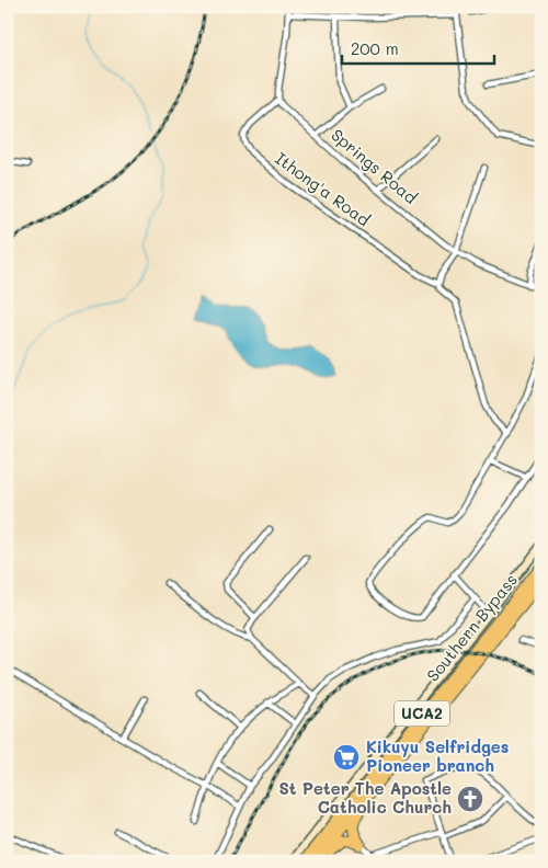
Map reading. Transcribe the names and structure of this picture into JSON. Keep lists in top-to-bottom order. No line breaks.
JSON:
{"streets":{"highway":["Southern Bypass","UCA2"],"street":["Springs Road","Ithong'a Road"]},"crossings":[["Springs Road","Ithong'a Road"]],"places":{"supermarket":["Kikuyu Selfridges Pioneer branch"],"church":["St Peter The Apostle Catholic Church"]},"scale_bar":"200 m"}
